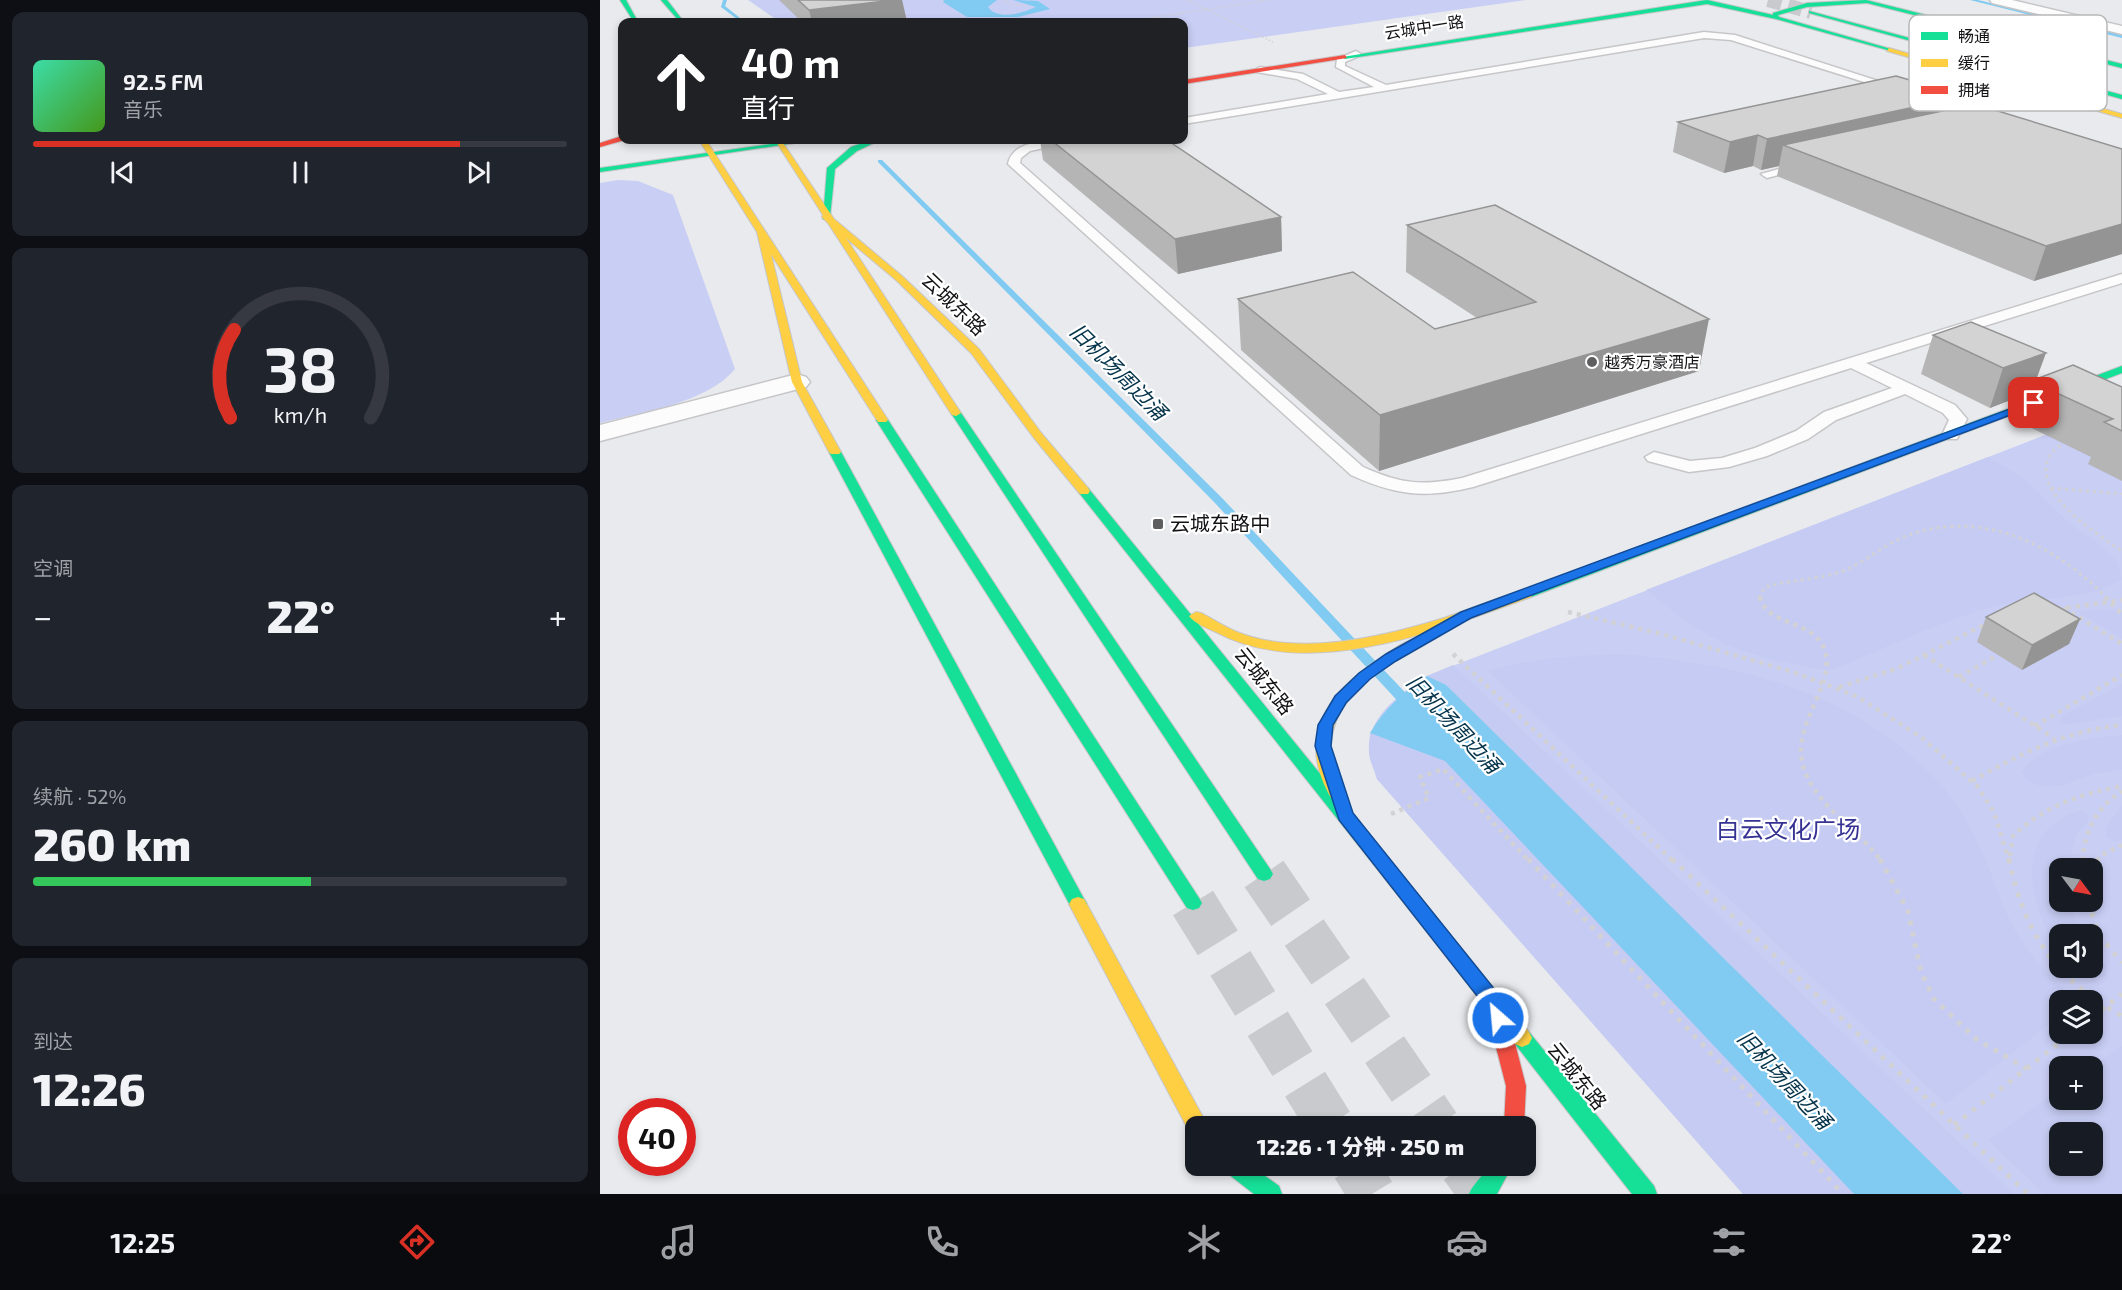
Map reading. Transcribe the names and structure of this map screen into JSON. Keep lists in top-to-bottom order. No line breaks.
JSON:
{"streets":{"main road":["云城中一路","云城东路"]},"water":["旧机场周边涌"],"parks":["白云文化广场"],"places":{"other":["越秀万豪酒店"],"transit":["云城东路中"]},"legend":["畅通","缓行","拥堵"],"north":"bottom right","page":{"turn":["40 m","直行"],"song":["92.5 FM","音乐"],"tile":["空调",["续航 · 52%","260 km"],["到达","12:26"]],"heat":["−","22°","+"],"map_buttons":["+","−"],"limit":"40","trip":"12:26 · 1 分钟 · 250 m","tabs":["12:25","22°"],"gauge":["38","km/h"]}}
